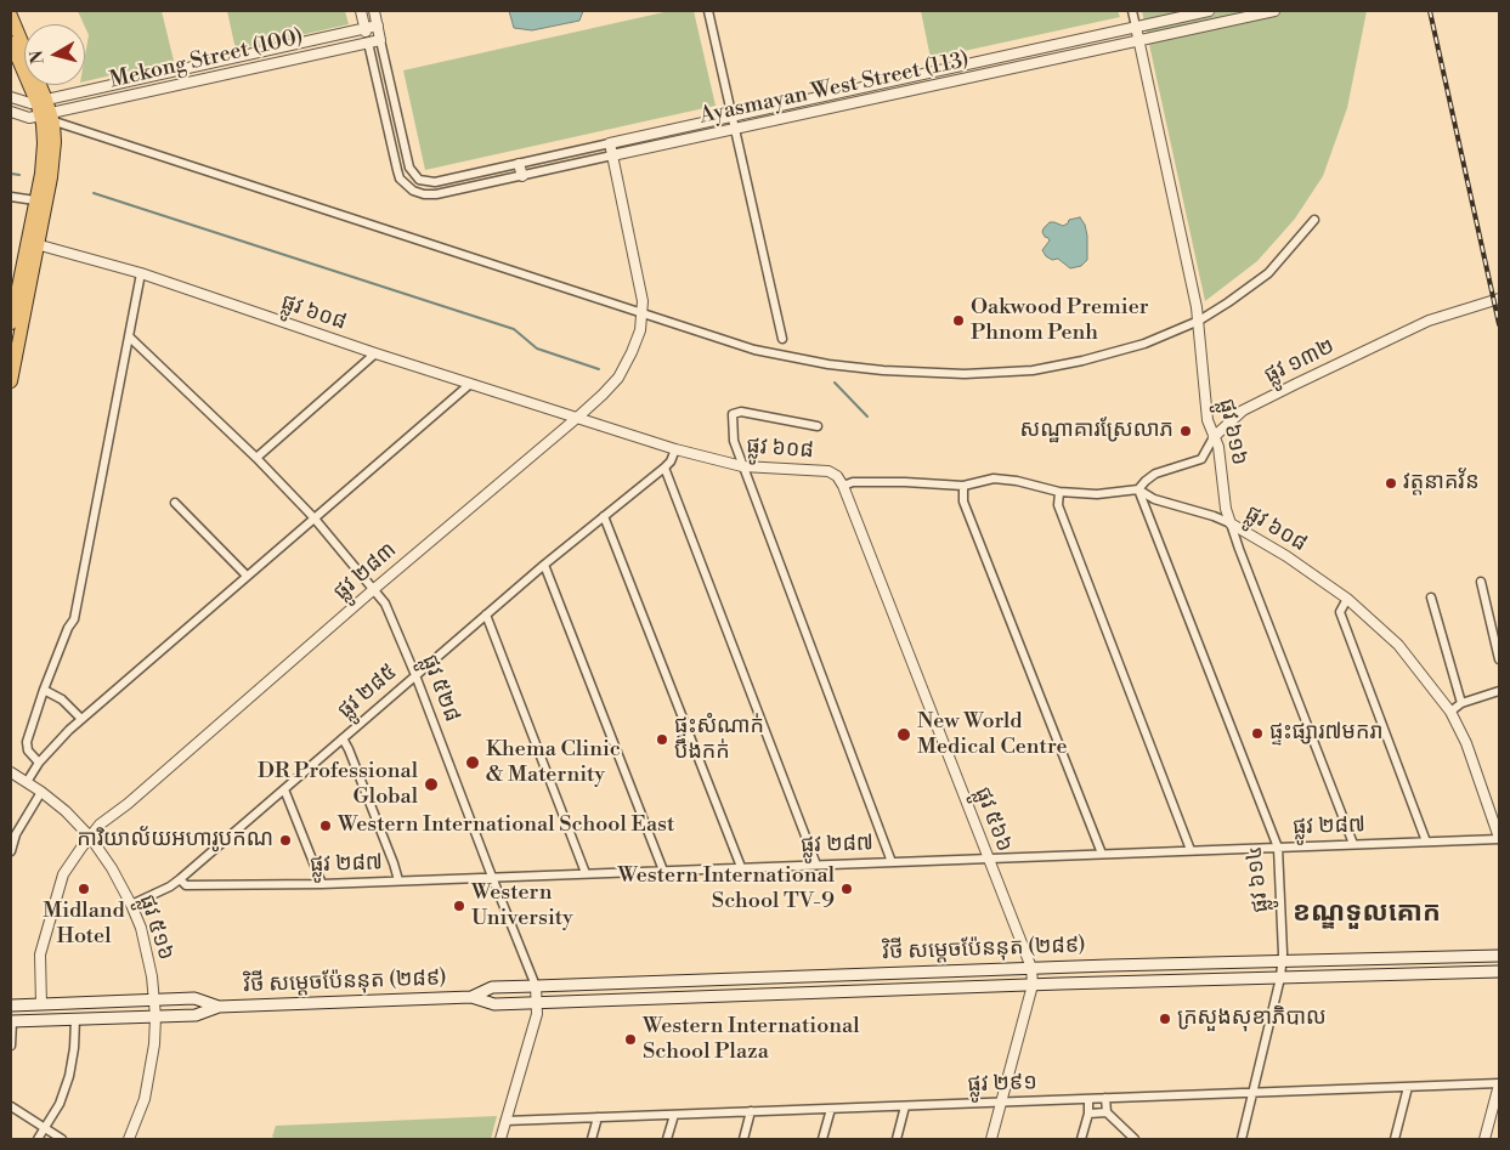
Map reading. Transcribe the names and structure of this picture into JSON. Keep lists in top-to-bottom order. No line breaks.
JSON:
{"streets":{"main road":["វិថី សម្តេចប៉ែននុត (២៨៩)"],"street":["Mekong Street (100)","Ayasmayan West Street (113)","ផ្លូវ ៦០៨","ផ្លូវ ១៣២","ផ្លូវ ៦១៦","ផ្លូវ ២៨៣","ផ្លូវ ៥២៨","ផ្លូវ ២៨៥","ផ្លូវ ៥៦៦","ផ្លូវ ២៨៧","ផ្លូវ ៦១៤","ផ្លូវ ៥១៦","ផ្លូវ ២៩១"]},"crossings":[["Mekong Street (100)","Ayasmayan West Street (113)"],["Ayasmayan West Street (113)","ផ្លូវ ៦១៦"],["Ayasmayan West Street (113)","ផ្លូវ ២៨៣"],["ផ្លូវ ៦០៨","ផ្លូវ ១៣២"],["ផ្លូវ ៦០៨","ផ្លូវ ៦១៦"],["ផ្លូវ ៦០៨","ផ្លូវ ២៨៣"],["ផ្លូវ ៦០៨","ផ្លូវ ២៨៥"],["ផ្លូវ ៦០៨","ផ្លូវ ៥៦៦"],["ផ្លូវ ៦០៨","ផ្លូវ ២៨៧"],["ផ្លូវ ៦០៨","ផ្លូវ ៦១៤"],["ផ្លូវ ១៣២","ផ្លូវ ៦១៦"],["ផ្លូវ ១៣២","ផ្លូវ ៦១៤"],["ផ្លូវ ៦១៦","ផ្លូវ ២៨៧"],["ផ្លូវ ២៨៣","ផ្លូវ ៥២៨"],["ផ្លូវ ២៨៣","ផ្លូវ ៥១៦"],["ផ្លូវ ២៨៣","វិថី សម្តេចប៉ែននុត (២៨៩)"],["ផ្លូវ ៥២៨","ផ្លូវ ២៨៥"],["ផ្លូវ ៥២៨","ផ្លូវ ២៨៧"],["ផ្លូវ ៥២៨","វិថី សម្តេចប៉ែននុត (២៨៩)"],["ផ្លូវ ៥២៨","ផ្លូវ ២៩១"],["ផ្លូវ ២៨៥","ផ្លូវ ២៨៧"],["ផ្លូវ ២៨៥","ផ្លូវ ៥១៦"],["ផ្លូវ ៥៦៦","ផ្លូវ ២៨៧"],["ផ្លូវ ៥៦៦","វិថី សម្តេចប៉ែននុត (២៨៩)"],["ផ្លូវ ៥៦៦","ផ្លូវ ២៩១"],["ផ្លូវ ២៨៧","ផ្លូវ ៦១៤"],["ផ្លូវ ៦១៤","វិថី សម្តេចប៉ែននុត (២៨៩)"],["ផ្លូវ ៦១៤","ផ្លូវ ២៩១"],["ផ្លូវ ៥១៦","វិថី សម្តេចប៉ែននុត (២៨៩)"]],"districts":["ខណ្ឌទួលគោក"],"places":["Oakwood Premier Phnom Penh","សណ្ឋាគារស្រែលាភ","វត្តនាគវ័ន","ផ្ទះផ្សារ៧មករា","New World Medical Centre","ផ្ទះសំណាក់ បឹងកក់","Khema Clinic & Maternity","DR Professional Global","Western International School East","ការិយាល័យអហារូបកណ","Midland Hotel","Western International School TV-9","Western University","ក្រសួងសុខាភិបាល","Western International School Plaza"],"north":"left"}
